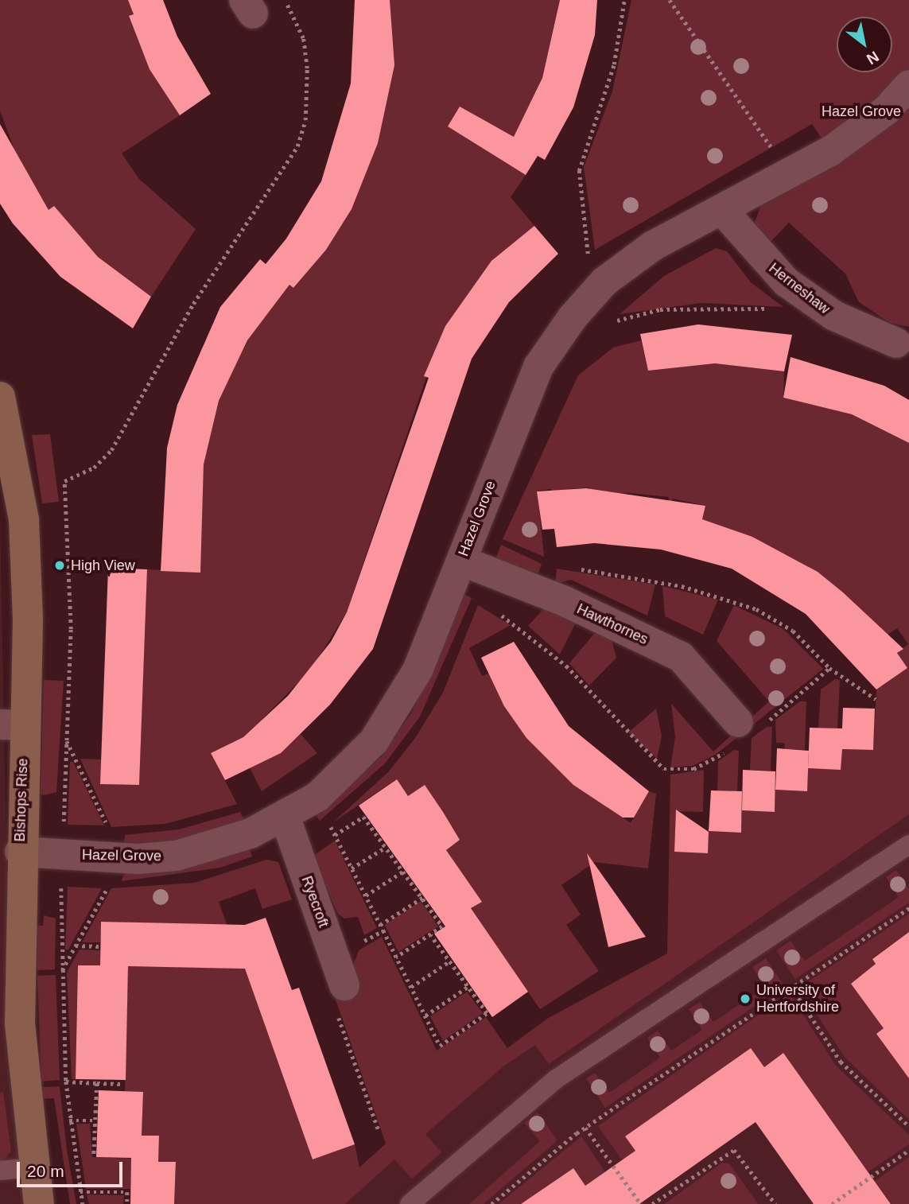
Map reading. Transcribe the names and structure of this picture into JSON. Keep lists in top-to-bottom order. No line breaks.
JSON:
{"streets":{"street":["Herneshaw","Hazel Grove","Hawthornes","Bishops Rise","Ryecroft"]},"crossings":[["Herneshaw","Hazel Grove"],["Hazel Grove","Hawthornes"],["Hazel Grove","Bishops Rise"],["Hazel Grove","Ryecroft"]],"parks":["Hazel Grove"],"places":["High View","University of Hertfordshire"],"scale_bar":"20 m","north":"bottom right"}
